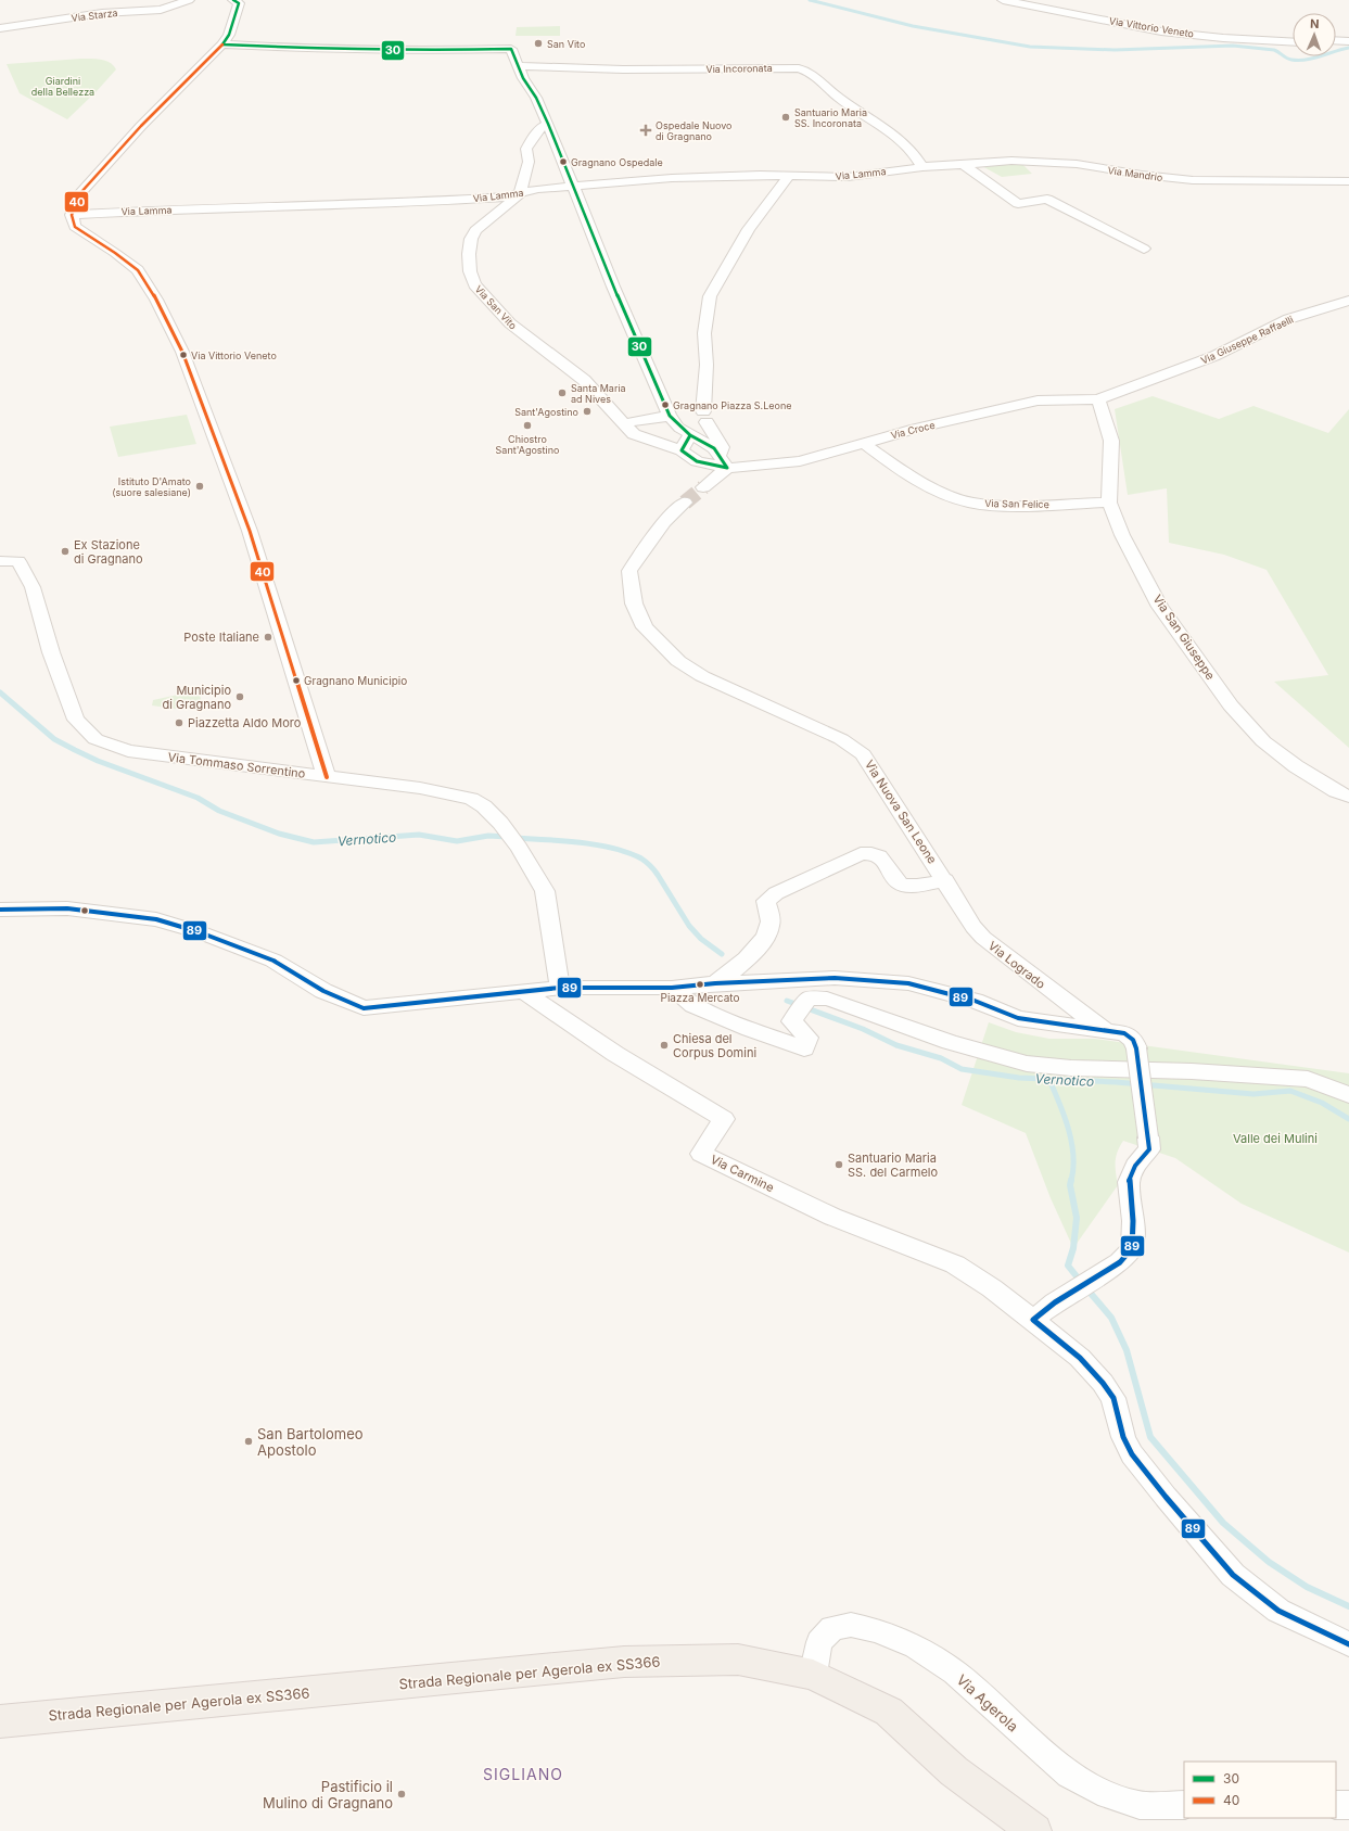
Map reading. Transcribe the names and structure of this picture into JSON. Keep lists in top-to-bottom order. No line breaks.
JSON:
{"streets":{"main road":["Strada Regionale per Agerola ex SS366"],"street":["Via Starza","Via Vittorio Veneto","Via Incoronata","Via Lamma","Via Mandrio","Via San Vito","Via Giuseppe Raffaelli","Via Croce","Via San Felice","Via San Giuseppe","Via Tommaso Sorrentino","Via Nuova San Leone","Via Logrado","Via Carmine","Via Agerola"]},"crossings":[["Via Incoronata","Via Lamma"],["Via Incoronata","Via Mandrio"],["Via Lamma","Via Mandrio"],["Via Lamma","Via San Vito"],["Via San Vito","Via Croce"],["Via Giuseppe Raffaelli","Via Croce"],["Via Giuseppe Raffaelli","Via San Giuseppe"],["Via Croce","Via San Felice"],["Via Croce","Via San Giuseppe"],["Via San Felice","Via San Giuseppe"],["Via Nuova San Leone","Via Logrado"],["Strada Regionale per Agerola ex SS366","Via Agerola"]],"districts":["SIGLIANO"],"water":["Vernotico"],"parks":["Giardini della Bellezza","Valle dei Mulini"],"places":{"other":["San Vito","Santuario Maria SS. Incoronata","Gragnano Ospedale","Via Vittorio Veneto","Santa Maria ad Nives","Gragnano Piazza S.Leone","Sant'Agostino","Chiostro Sant'Agostino","Istituto D'Amato (suore salesiane)","Ex Stazione di Gragnano","Poste Italiane","Gragnano Municipio","Municipio di Gragnano","Piazzetta Aldo Moro","Piazza Mercato","Chiesa del Corpus Domini","Santuario Maria SS. del Carmelo","San Bartolomeo Apostolo","Pastificio il Mulino di Gragnano"],"health":["Ospedale Nuovo di Gragnano"]},"lines":["transit line 30","transit line 40","transit line 89"],"legend":["30","40"],"north":"top"}
